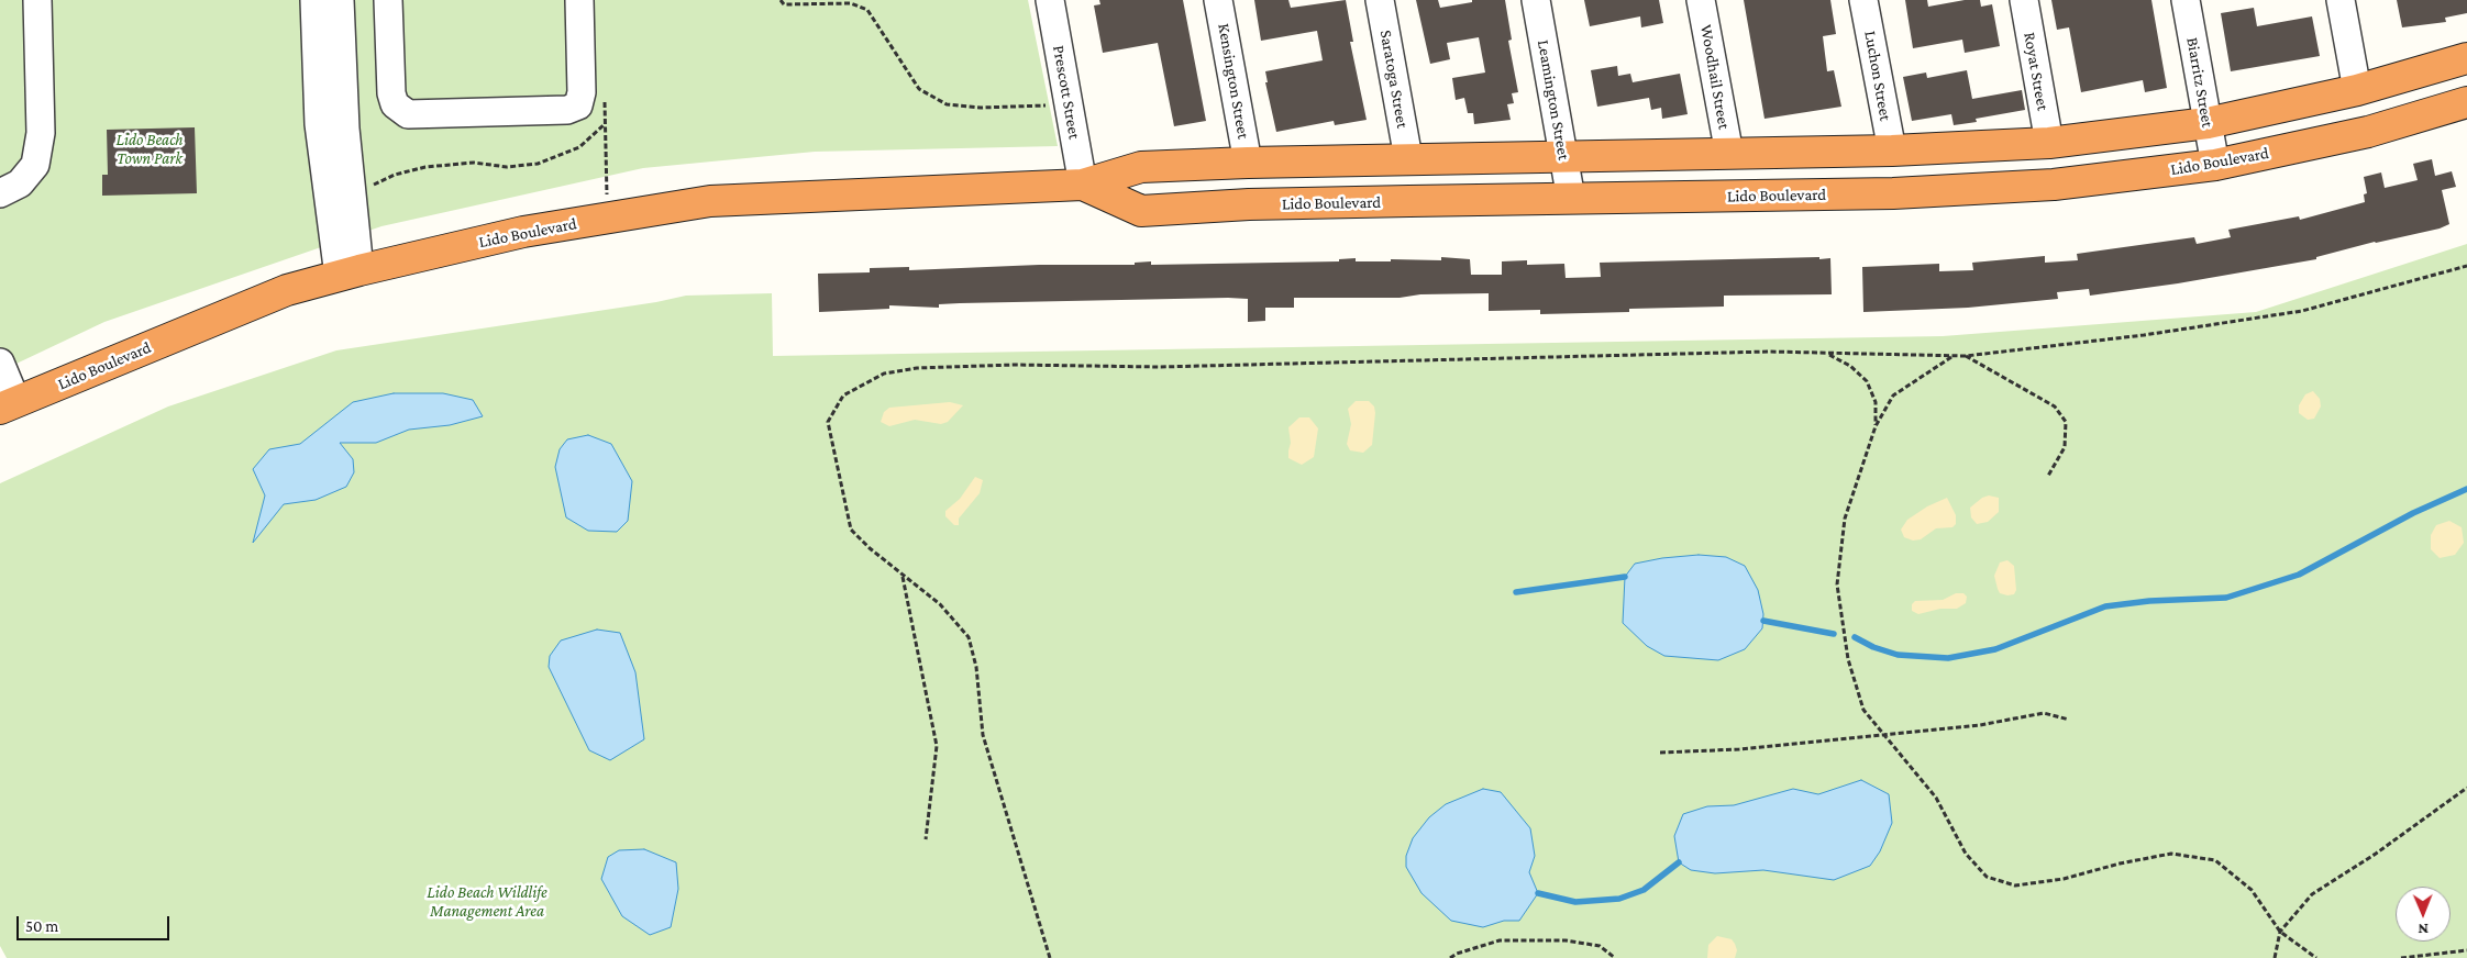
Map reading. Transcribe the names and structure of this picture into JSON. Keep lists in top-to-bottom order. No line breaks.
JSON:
{"streets":{"highway":["Lido Boulevard"],"street":["Royat Street","Luchon Street","Woodhail Street","Saratoga Street","Kensington Street","Biarritz Street","Prescott Street","Leamington Street"]},"crossings":[["Royat Street","Lido Boulevard"],["Luchon Street","Lido Boulevard"],["Woodhail Street","Lido Boulevard"],["Saratoga Street","Lido Boulevard"],["Kensington Street","Lido Boulevard"],["Biarritz Street","Lido Boulevard"],["Prescott Street","Lido Boulevard"],["Leamington Street","Lido Boulevard"]],"parks":["Lido Beach Town Park","Lido Beach Wildlife Management Area"],"scale_bar":"50 m","north":"bottom"}
